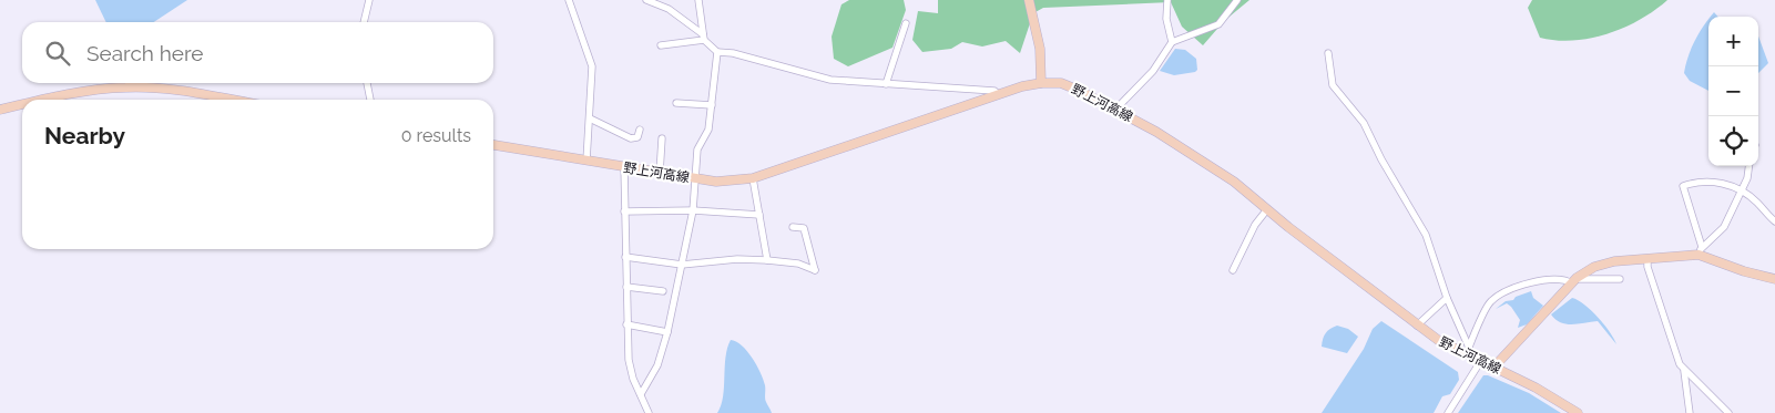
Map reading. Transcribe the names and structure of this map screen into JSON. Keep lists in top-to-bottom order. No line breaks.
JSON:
{"streets":{"main road":["野上河高線"]},"page":{"map_buttons":["+","−"],"search":"Search here","heading":["Nearby","0 results"]}}
